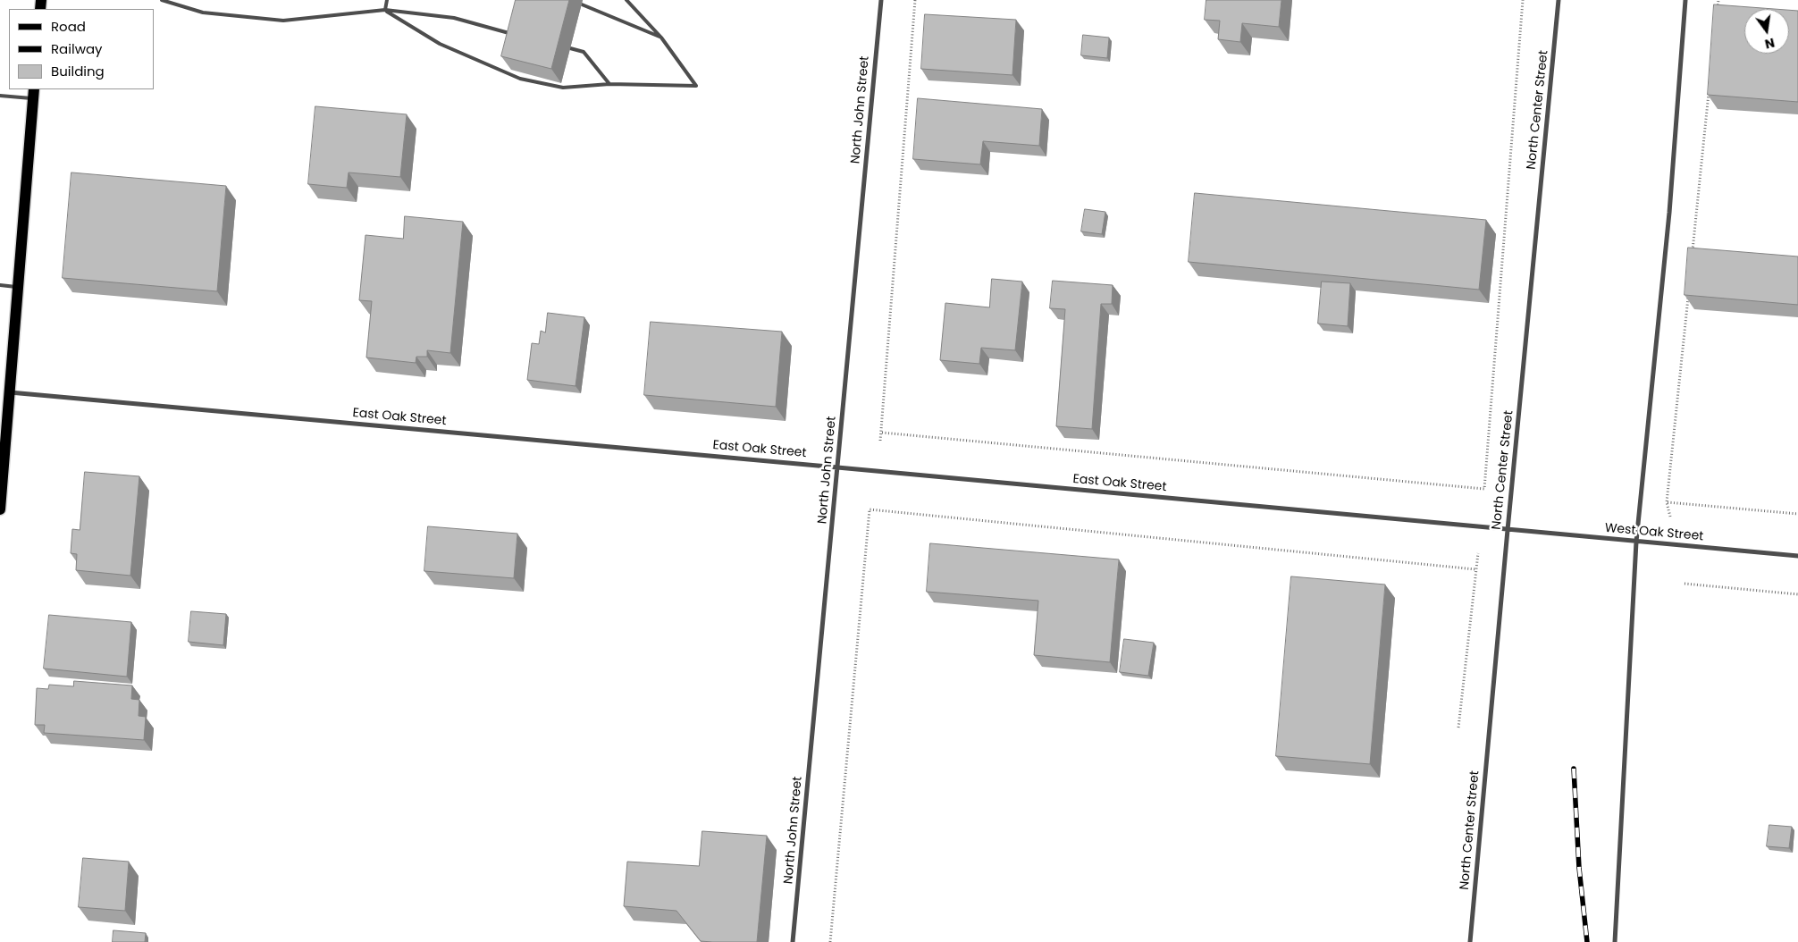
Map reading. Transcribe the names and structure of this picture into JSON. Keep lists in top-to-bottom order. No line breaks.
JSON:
{"streets":{"street":["North John Street","North Center Street","East Oak Street","West Oak Street"]},"crossings":[["North John Street","East Oak Street"],["North Center Street","East Oak Street"],["North Center Street","West Oak Street"],["East Oak Street","West Oak Street"]],"legend":["Road","Railway","Building"],"north":"bottom"}
